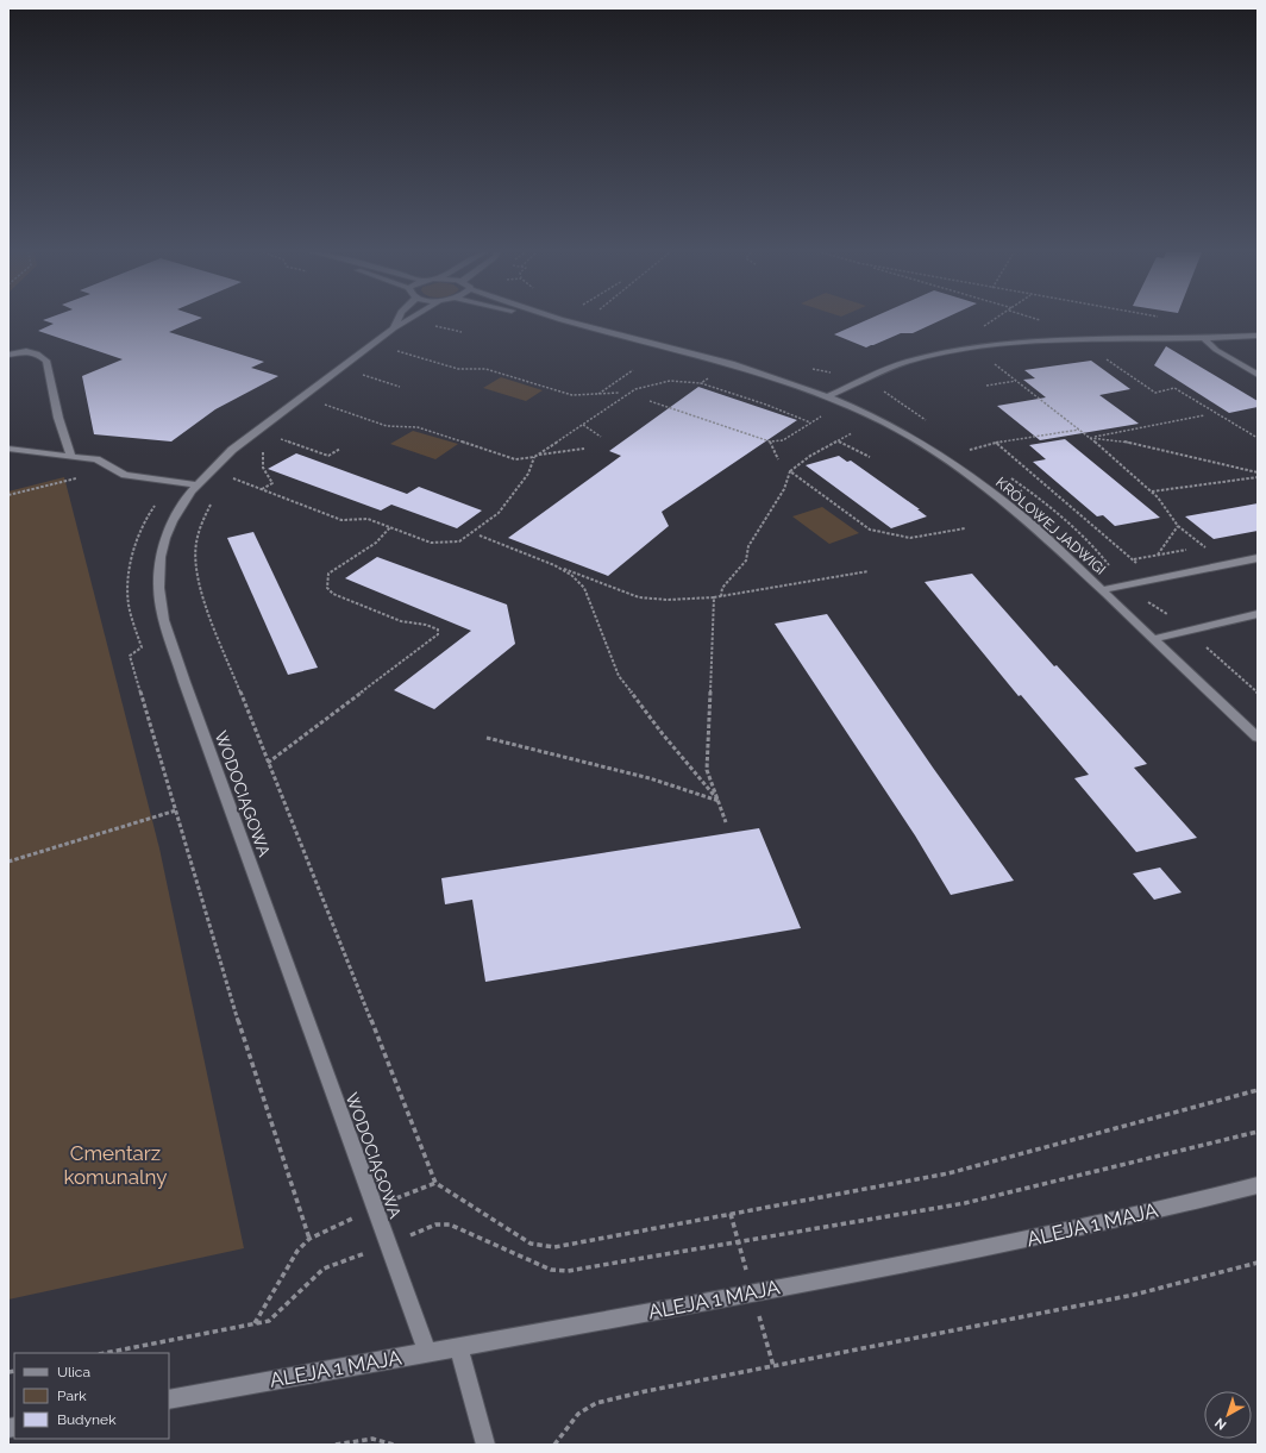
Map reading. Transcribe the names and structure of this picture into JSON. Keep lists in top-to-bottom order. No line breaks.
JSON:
{"streets":{"street":["KRÓLOWEJ JADWIGI","WODOCIĄGOWA","ALEJA 1 MAJA"]},"crossings":[["WODOCIĄGOWA","ALEJA 1 MAJA"]],"parks":["Cmentarz komunalny"],"legend":["Ulica","Park","Budynek"],"north":"bottom left"}
